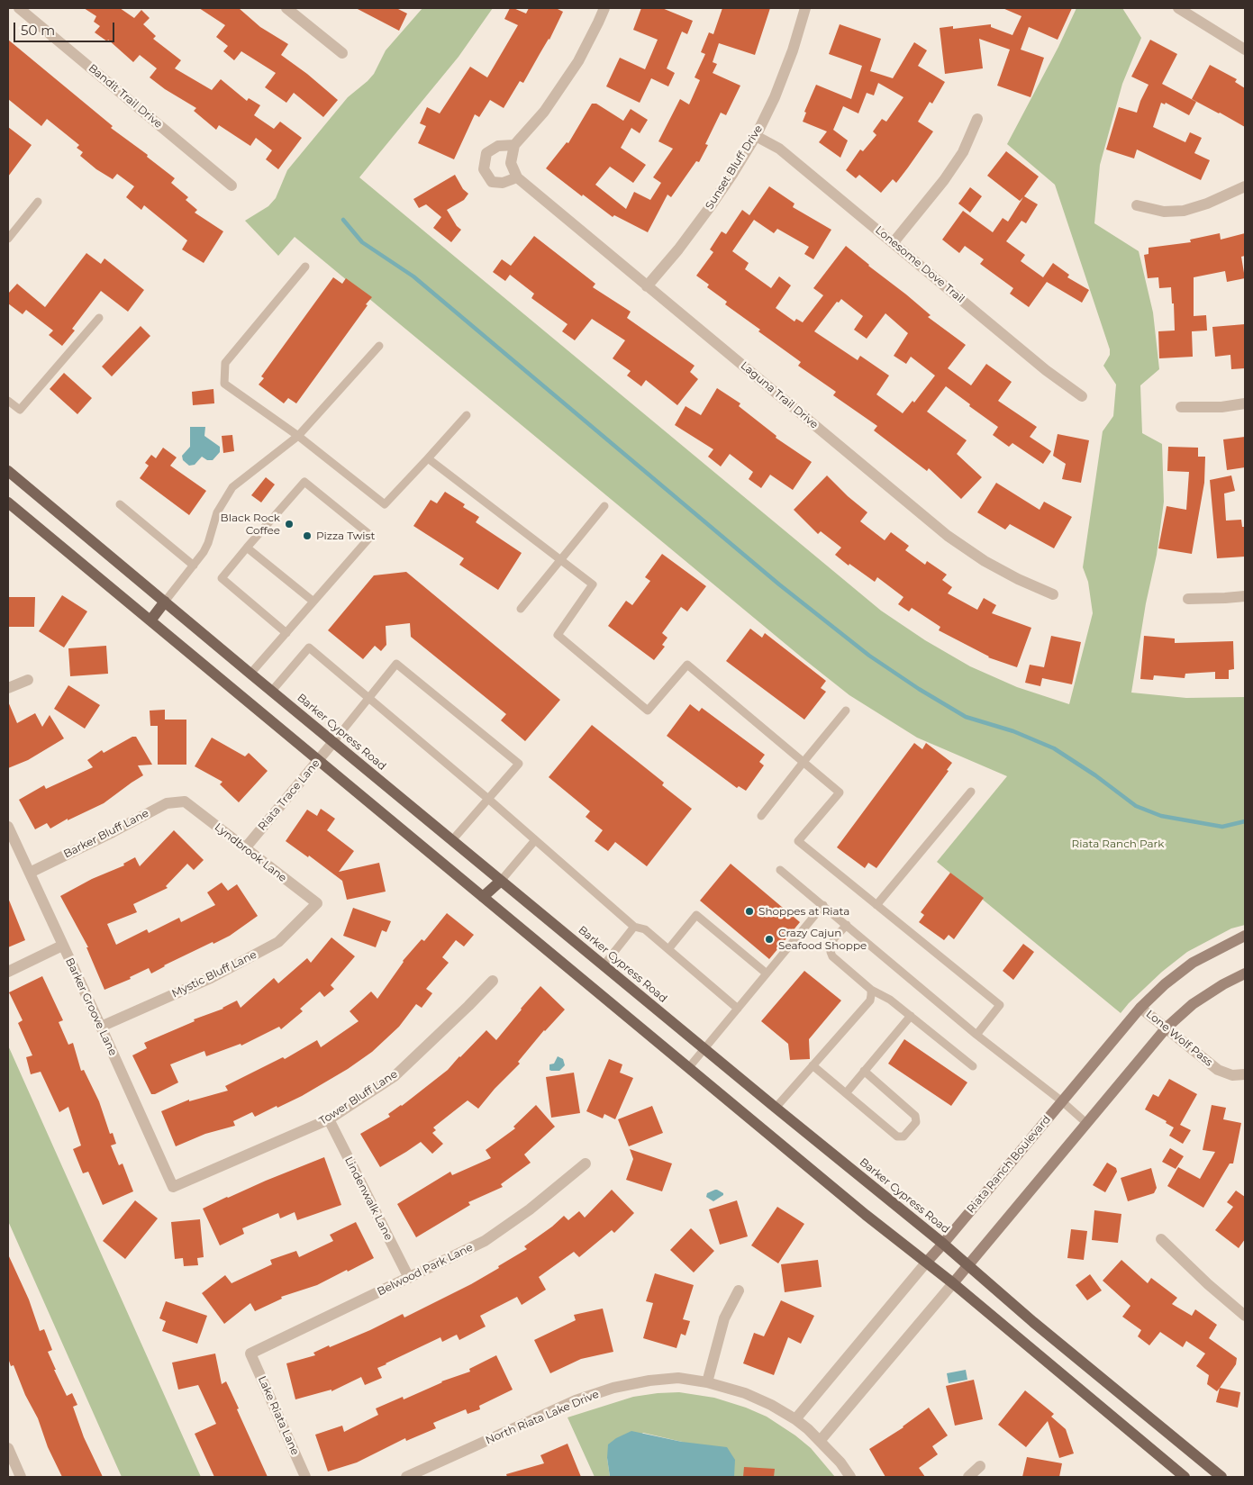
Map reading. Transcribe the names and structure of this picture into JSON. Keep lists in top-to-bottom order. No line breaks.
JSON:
{"streets":{"main road":["Barker Cypress Road"],"street":["Bandit Trail Drive","Sunset Bluff Drive","Lonesome Dove Trail","Laguna Trail Drive","Riata Trace Lane","Barker Bluff Lane","Lyndbrook Lane","Mystic Bluff Lane","Barker Groove Lane","Lone Wolf Pass","Tower Bluff Lane","Riata Ranch Boulevard","Lindenwalk Lane","Belwood Park Lane","Lake Riata Lane","North Riata Lake Drive"]},"crossings":[["Sunset Bluff Drive","Lonesome Dove Trail"],["Sunset Bluff Drive","Laguna Trail Drive"],["Barker Cypress Road","Riata Trace Lane"],["Barker Cypress Road","Riata Ranch Boulevard"],["Riata Trace Lane","Lyndbrook Lane"],["Barker Bluff Lane","Lyndbrook Lane"],["Barker Bluff Lane","Barker Groove Lane"],["Lyndbrook Lane","Mystic Bluff Lane"],["Mystic Bluff Lane","Barker Groove Lane"],["Barker Groove Lane","Tower Bluff Lane"],["Lone Wolf Pass","Riata Ranch Boulevard"],["Tower Bluff Lane","Lindenwalk Lane"],["Riata Ranch Boulevard","North Riata Lake Drive"],["Lindenwalk Lane","Belwood Park Lane"],["Belwood Park Lane","Lake Riata Lane"]],"parks":["Riata Ranch Park"],"places":["Black Rock Coffee","Pizza Twist","Shoppes at Riata","Crazy Cajun Seafood Shoppe"],"scale_bar":"50 m"}
